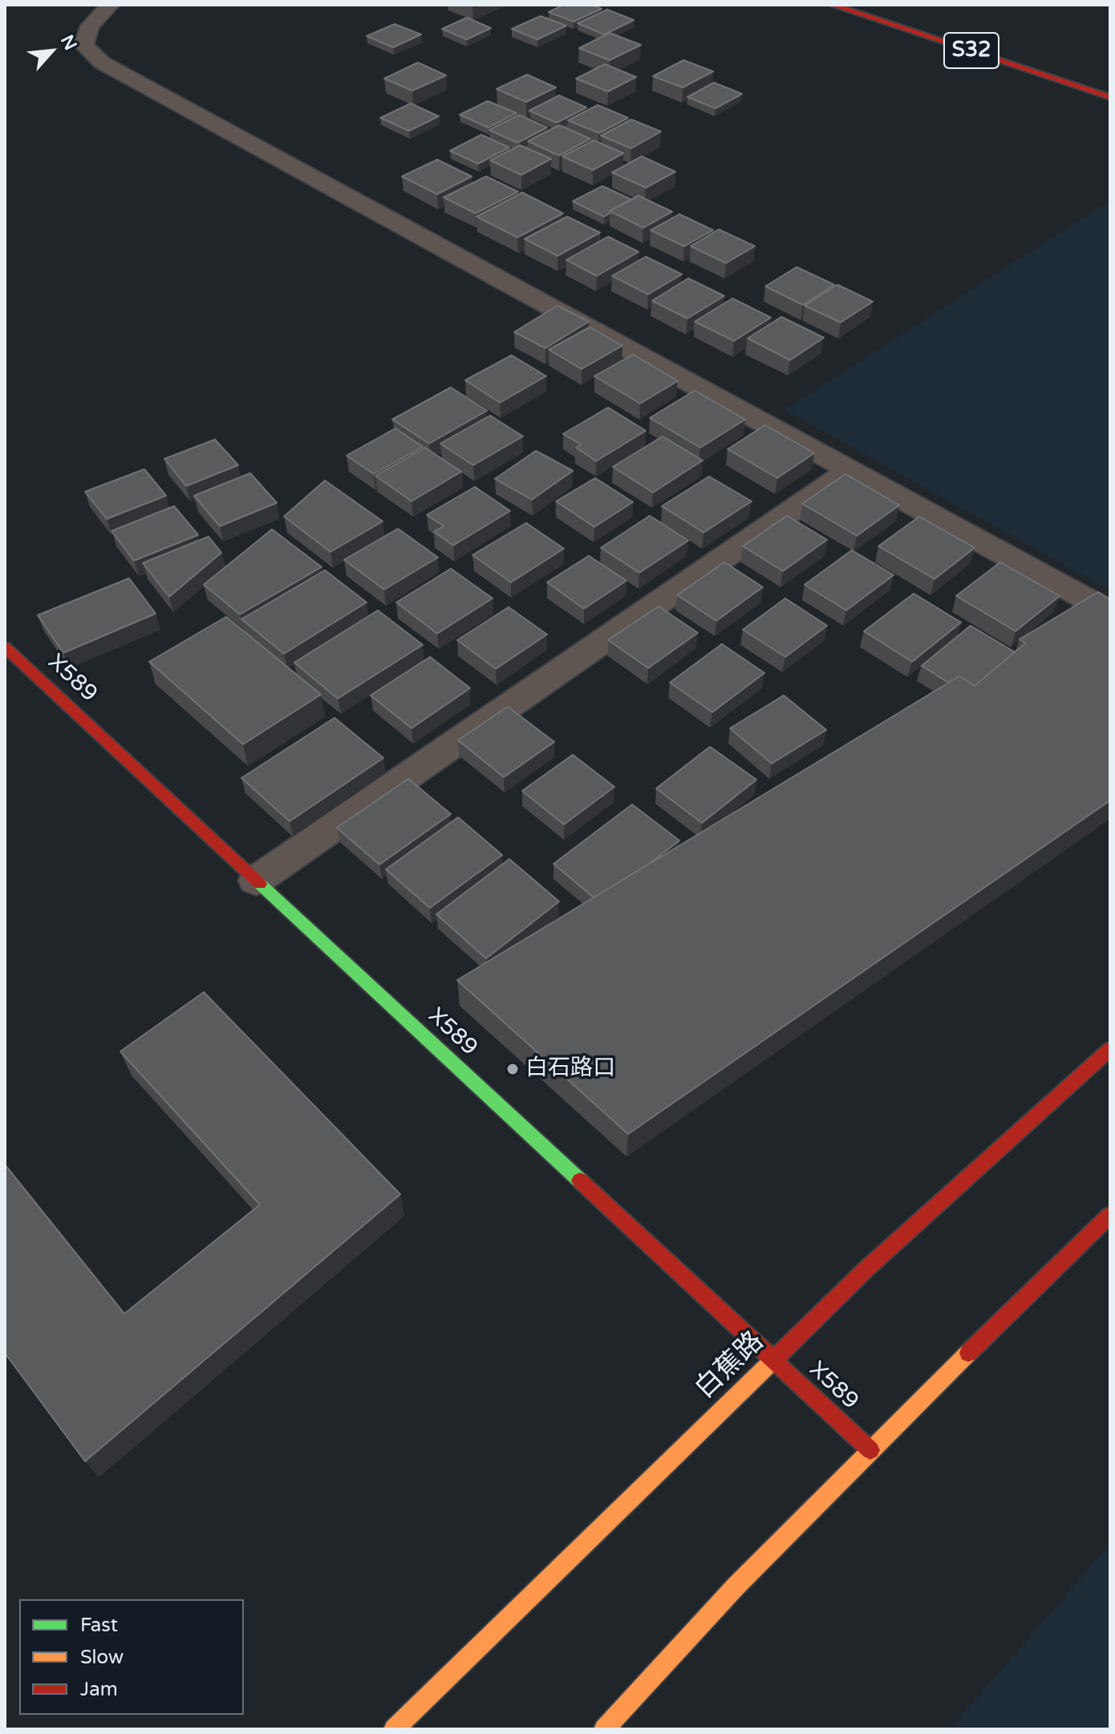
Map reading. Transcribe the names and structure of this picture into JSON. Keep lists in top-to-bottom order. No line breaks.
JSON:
{"streets":{"main road":["S32","X589","白蕉路"]},"crossings":[["X589","白蕉路"]],"places":["白石路口"],"legend":["Fast","Slow","Jam"],"north":"top right"}
